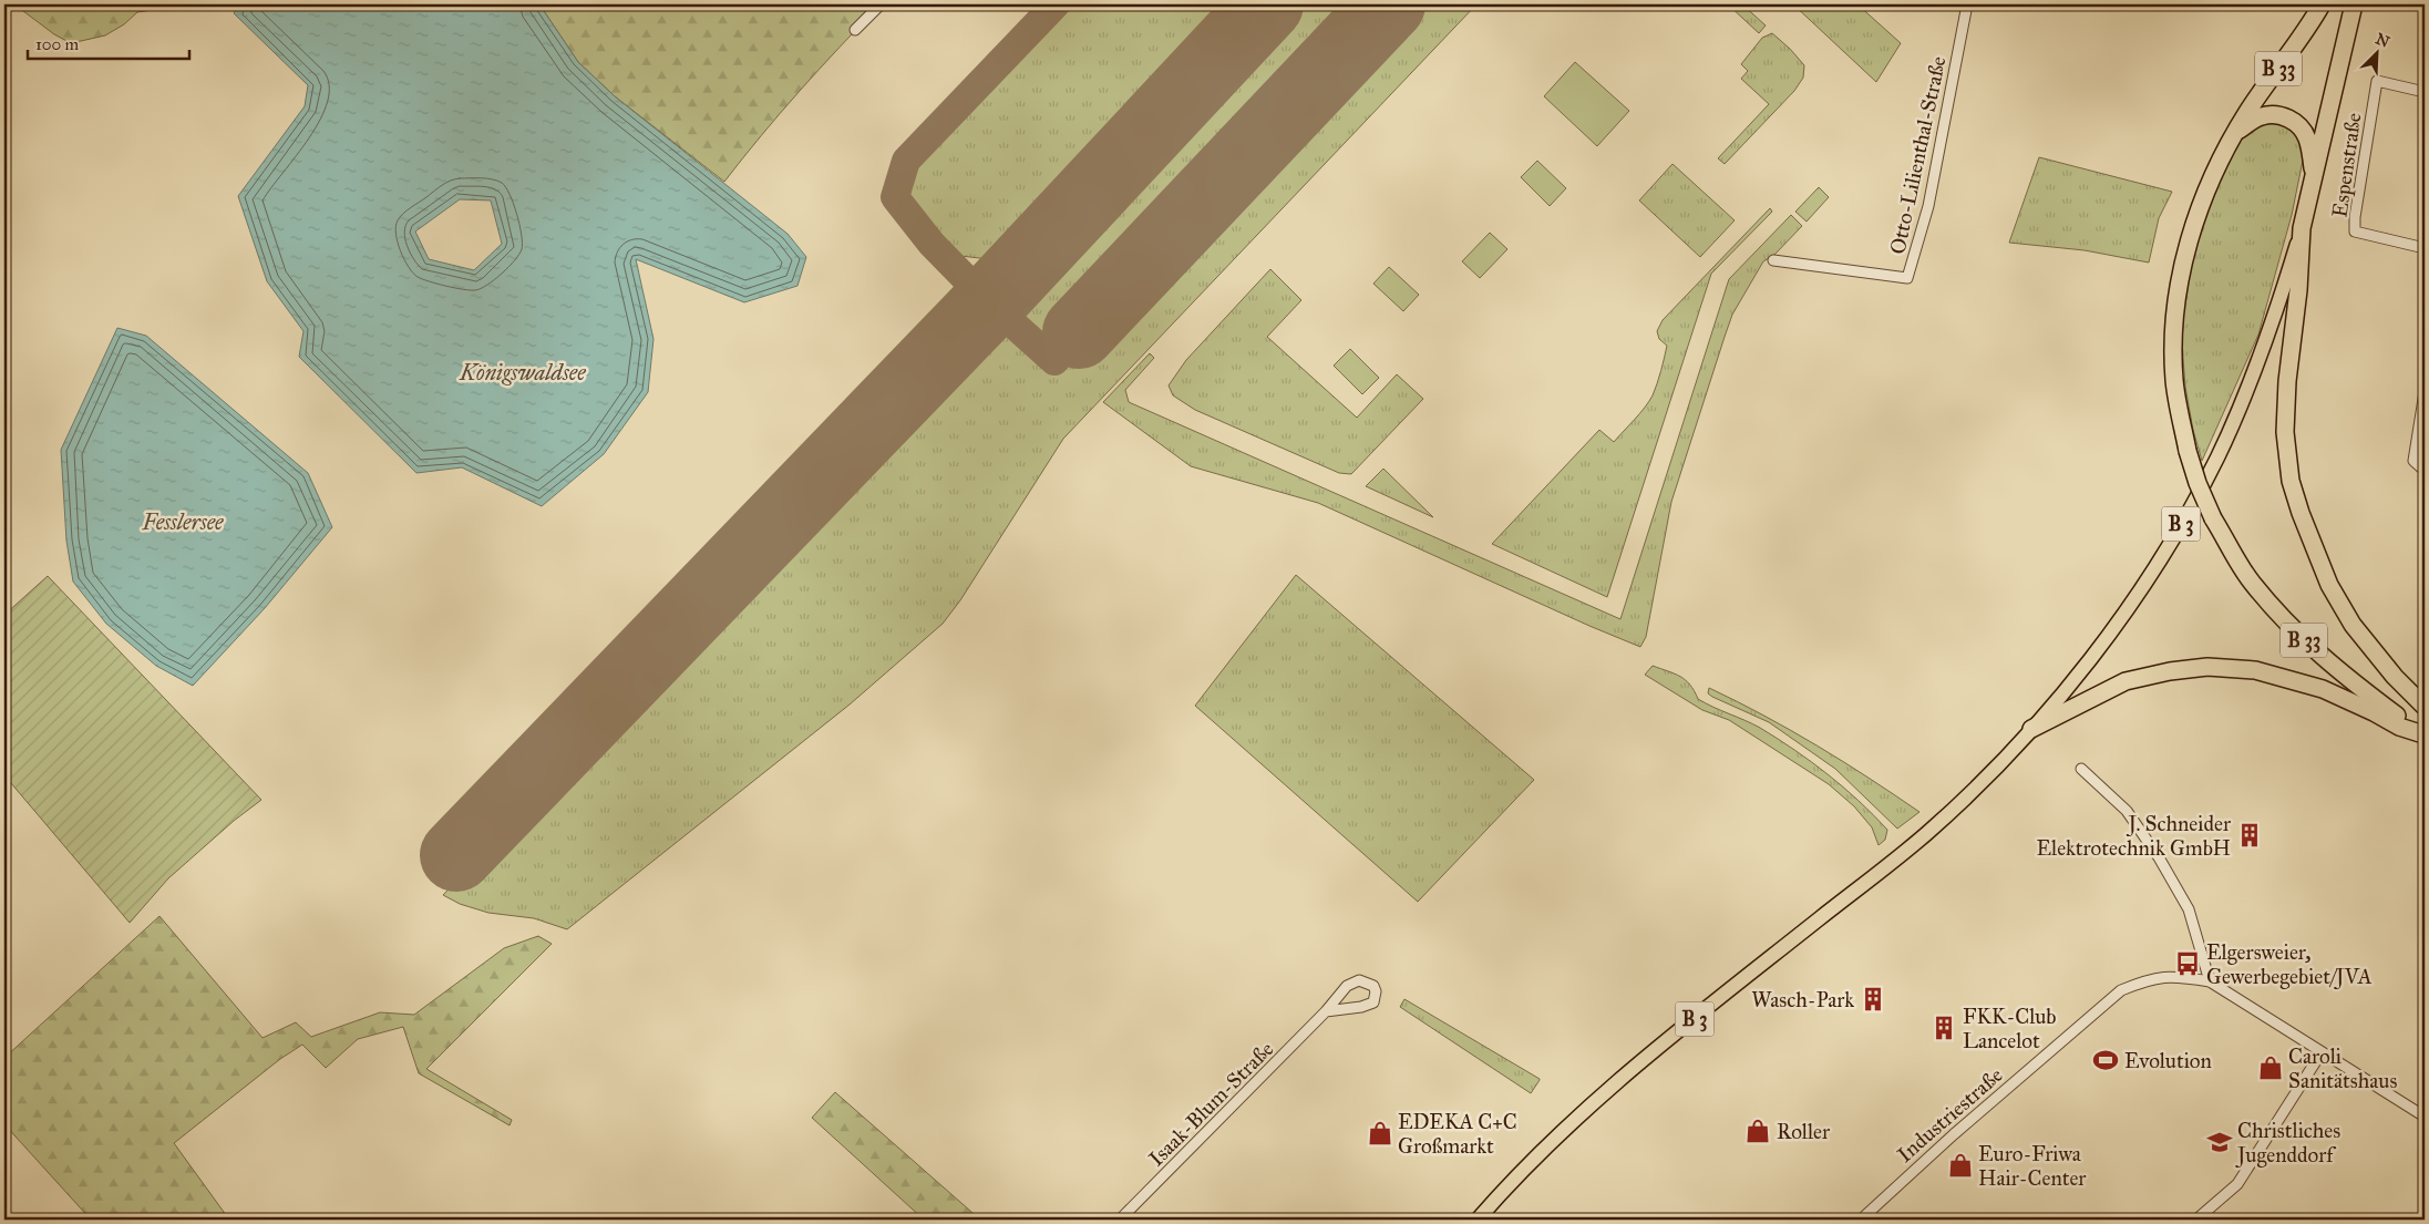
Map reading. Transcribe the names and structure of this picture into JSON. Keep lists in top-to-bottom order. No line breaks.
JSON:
{"streets":{"highway":["B 33","B 3"],"street":["Otto-Lilienthal-Straße","Espenstraße","Isaak-Blum-Straße","Industriestraße"]},"crossings":[["B 33","B 3"]],"water":["Königswaldsee","Fesslersee"],"places":{"building":["J. Schneider Elektrotechnik GmbH","Wasch-Park","FKK-Club Lancelot"],"bus stop":["Elgersweier, Gewerbegebiet/JVA"],"sports":["Evolution"],"shop":["Caroli Sanitätshaus","Roller","EDEKA C+C Großmarkt","Euro-Friwa Hair-Center"],"school or university":["Christliches Jugenddorf"]},"scale_bar":"100 m","north":"top right"}
